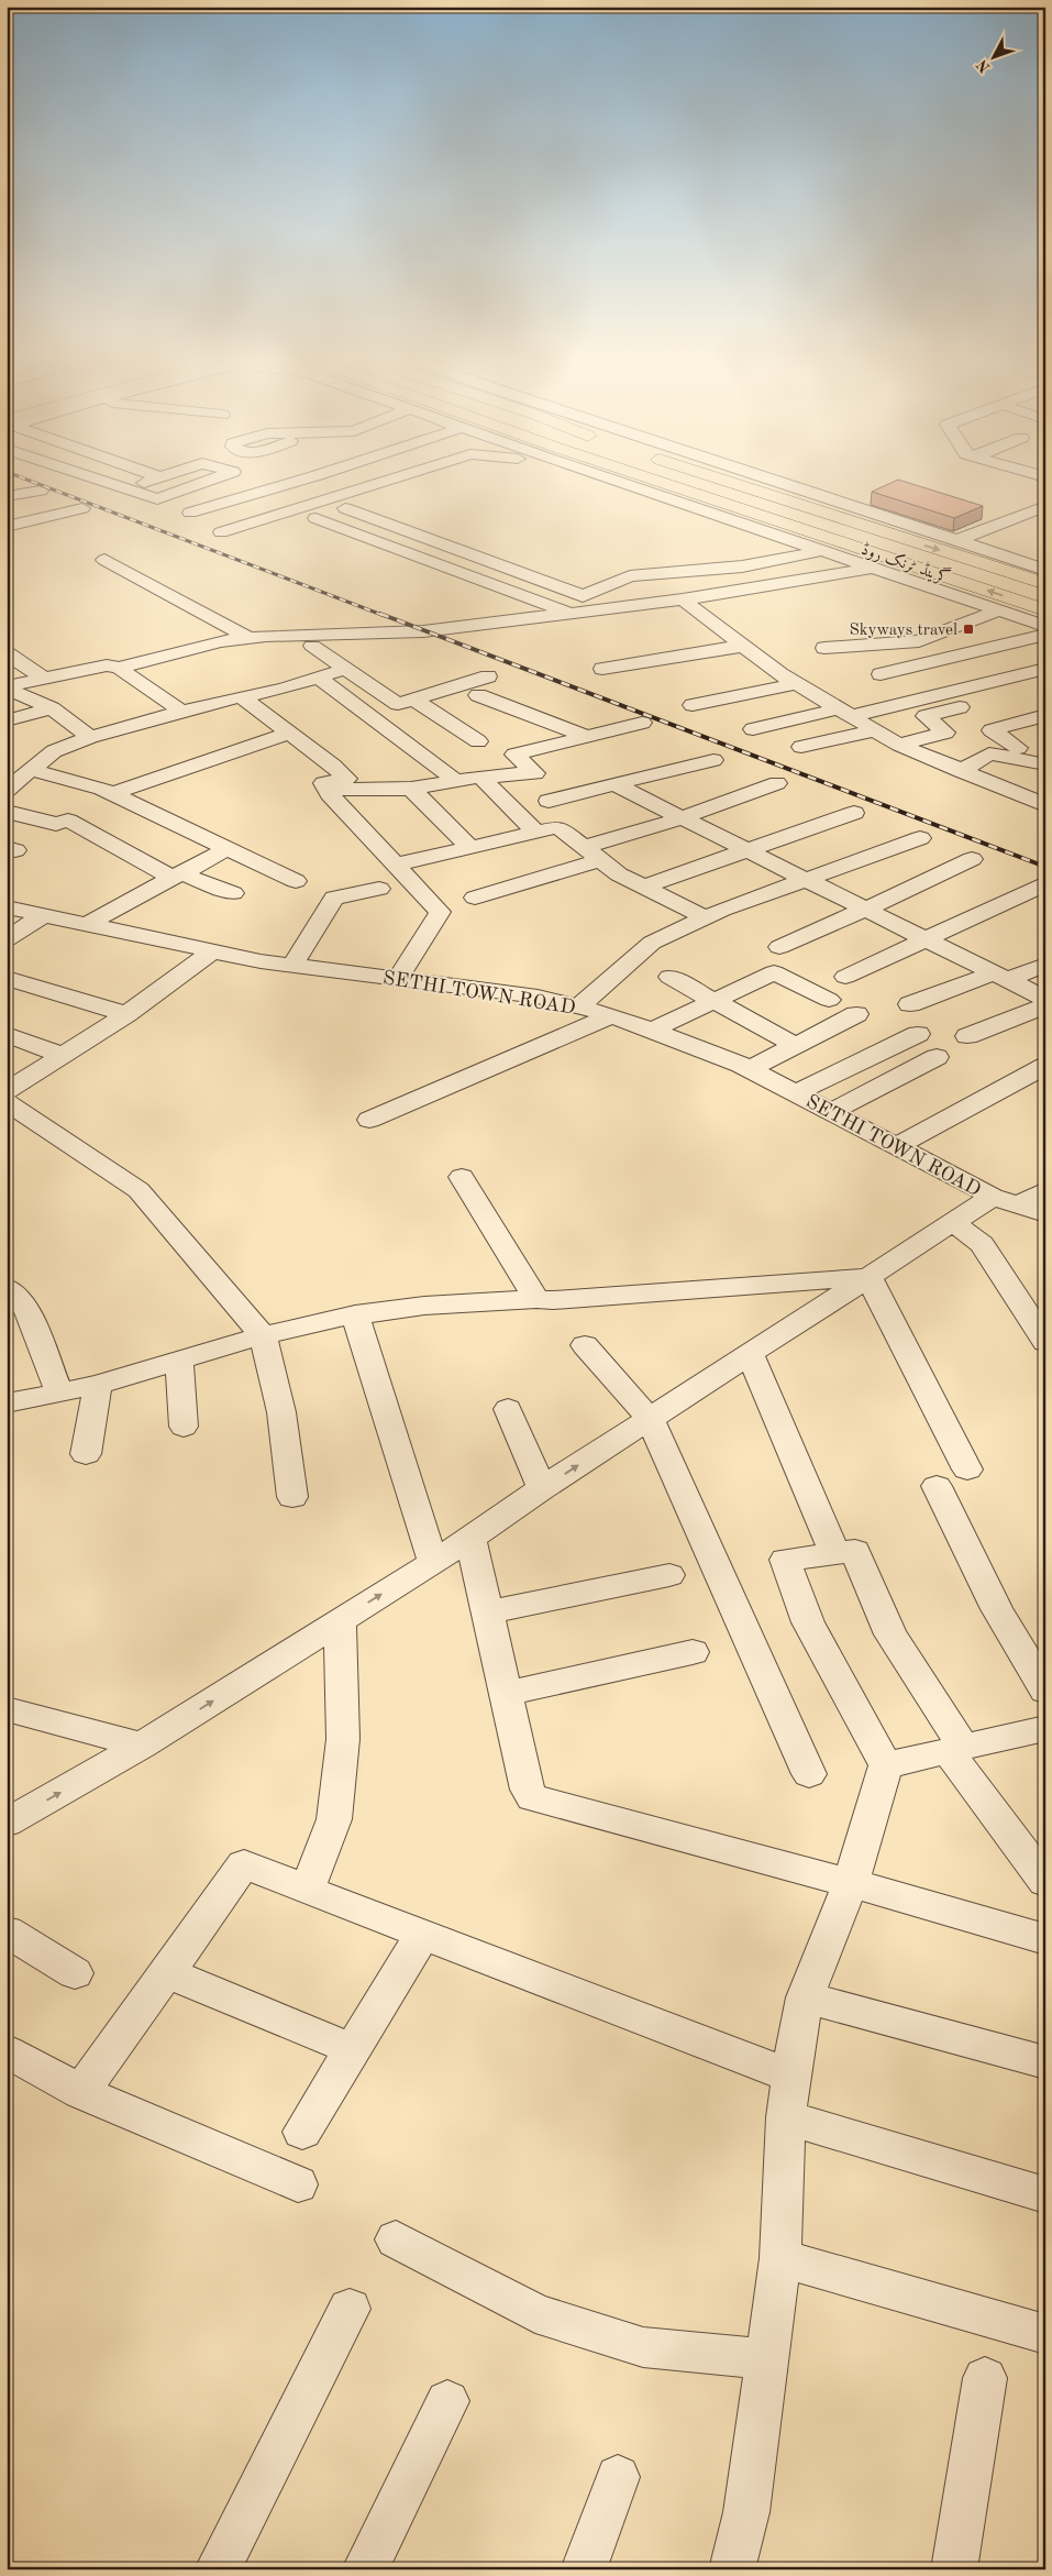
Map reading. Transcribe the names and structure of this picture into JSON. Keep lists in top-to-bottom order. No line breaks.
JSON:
{"streets":{"highway":["گرینڈ ٹرنک روڈ"],"street":["SETHI TOWN ROAD"]},"places":{"transit":["Skyways travel"]},"north":"bottom left"}
